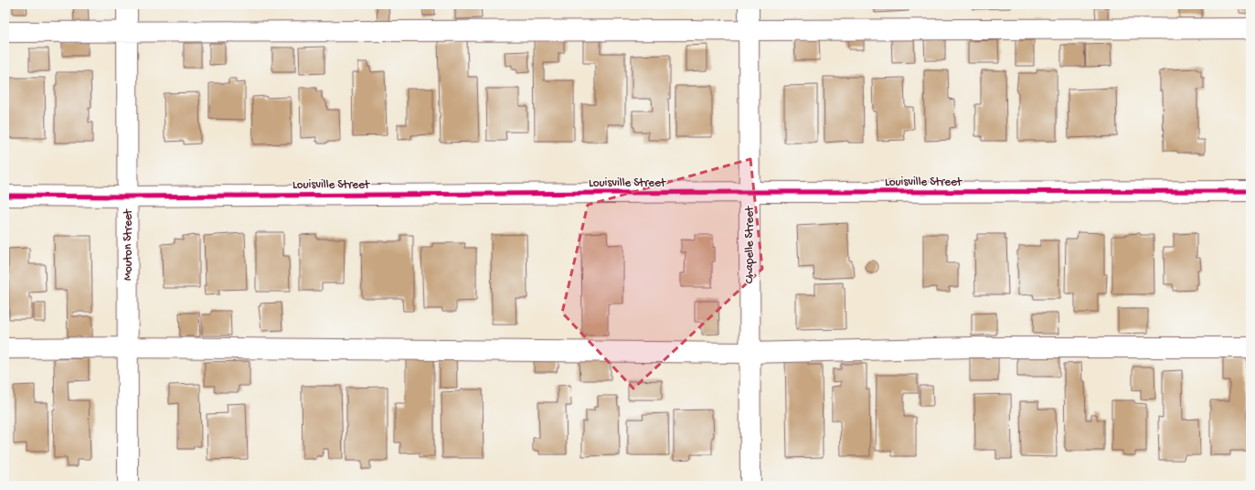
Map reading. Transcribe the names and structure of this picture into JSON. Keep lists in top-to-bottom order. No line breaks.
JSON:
{"streets":{"street":["Louisville Street","Mouton Street","Chapelle Street"]},"crossings":[["Louisville Street","Mouton Street"],["Louisville Street","Chapelle Street"]]}
